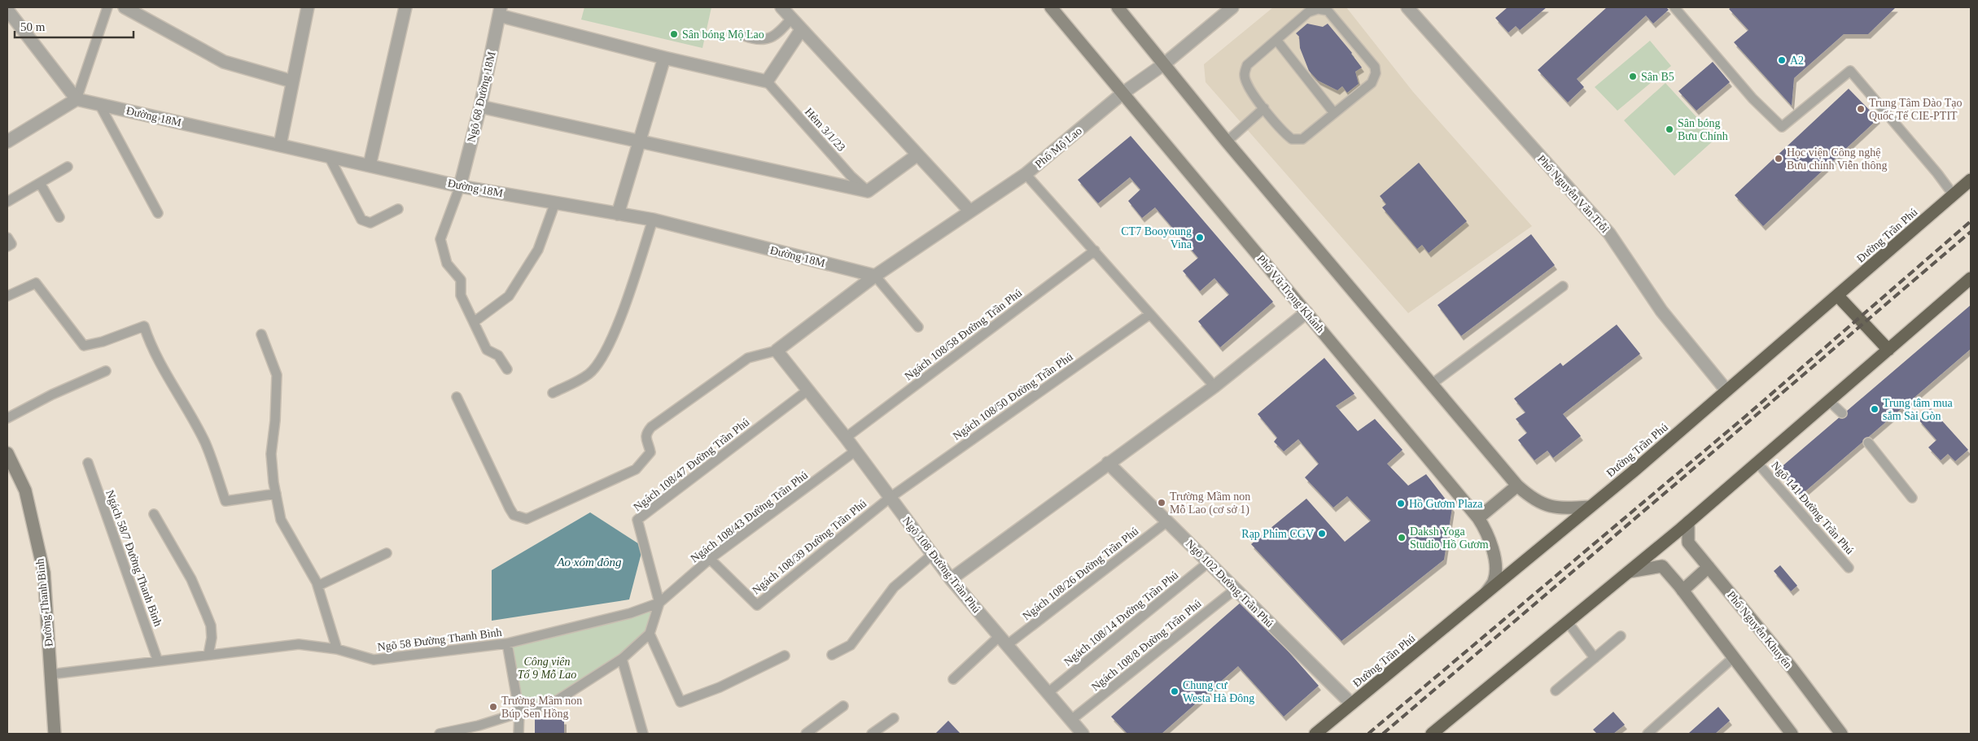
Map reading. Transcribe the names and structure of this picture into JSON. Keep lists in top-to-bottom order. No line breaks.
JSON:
{"streets":{"highway":["Đường Trần Phú"],"main road":["Phố Vũ Trọng Khánh","Đường Thanh Bình","Phố Nguyễn Khuyến"],"street":["Ngõ 68 Đường 18M","Đường 18M","Phố Mộ Lao","Phố Nguyễn Văn Trỗi","Ngõ 108 Đường Trần Phú","Ngõ 102 Đường Trần Phú"],"lane":["Hẻm 3/1/23","Ngách 108/58 Đường Trần Phú","Ngách 108/50 Đường Trần Phú","Ngách 108/47 Đường Trần Phú","Ngõ 141 Đường Trần Phú","Ngách 108/43 Đường Trần Phú","Ngách 108/39 Đường Trần Phú","Ngách 58/7 Đường Thanh Bình","Ngách 108/26 Đường Trần Phú","Ngách 108/14 Đường Trần Phú","Ngõ 58 Đường Thanh Bình","Ngách 108/8 Đường Trần Phú"]},"crossings":[["Ngõ 68 Đường 18M","Đường 18M"],["Đường 18M","Phố Mộ Lao"],["Phố Mộ Lao","Phố Vũ Trọng Khánh"],["Phố Mộ Lao","Ngõ 108 Đường Trần Phú"],["Phố Nguyễn Văn Trỗi","Đường Trần Phú"],["Đường Trần Phú","Phố Vũ Trọng Khánh"],["Đường Trần Phú","Ngõ 102 Đường Trần Phú"],["Ngách 108/58 Đường Trần Phú","Ngõ 108 Đường Trần Phú"],["Ngách 108/50 Đường Trần Phú","Ngách 108/39 Đường Trần Phú"],["Ngách 108/50 Đường Trần Phú","Ngõ 108 Đường Trần Phú"],["Ngách 108/47 Đường Trần Phú","Ngách 108/43 Đường Trần Phú"],["Ngách 108/47 Đường Trần Phú","Ngõ 108 Đường Trần Phú"],["Ngách 108/47 Đường Trần Phú","Ngõ 58 Đường Thanh Bình"],["Ngách 108/43 Đường Trần Phú","Ngách 108/39 Đường Trần Phú"],["Ngách 108/43 Đường Trần Phú","Ngõ 108 Đường Trần Phú"],["Ngách 108/43 Đường Trần Phú","Ngõ 58 Đường Thanh Bình"],["Ngách 108/39 Đường Trần Phú","Ngõ 108 Đường Trần Phú"],["Ngách 58/7 Đường Thanh Bình","Ngõ 58 Đường Thanh Bình"],["Ngõ 108 Đường Trần Phú","Ngách 108/26 Đường Trần Phú"],["Ngõ 108 Đường Trần Phú","Ngách 108/14 Đường Trần Phú"],["Ngõ 108 Đường Trần Phú","Ngách 108/8 Đường Trần Phú"],["Ngách 108/26 Đường Trần Phú","Ngõ 102 Đường Trần Phú"],["Ngõ 102 Đường Trần Phú","Ngách 108/14 Đường Trần Phú"],["Ngõ 102 Đường Trần Phú","Ngách 108/8 Đường Trần Phú"],["Đường Thanh Bình","Ngõ 58 Đường Thanh Bình"]],"water":["Ao xóm đông"],"parks":["Công viên Tổ 9 Mỗ Lao"],"places":["Sân bóng Mộ Lao","A2","Sân B5","Trung Tâm Đào Tạo Quốc Tế CIE-PTIT","Sân bóng Bưu Chính","Học viện Công nghệ Bưu chính Viễn thông","CT7 Booyoung Vina","Trung tâm mua sắm Sài Gòn","Trường Mầm non Mỗ Lao (cơ sở 1)","Hồ Gươm Plaza","Rạp Phim CGV","Daksh Yoga Studio Hồ Gươm","Chung cư Westa Hà Đông","Trường Mầm non Búp Sen Hồng"],"scale_bar":"50 m"}
